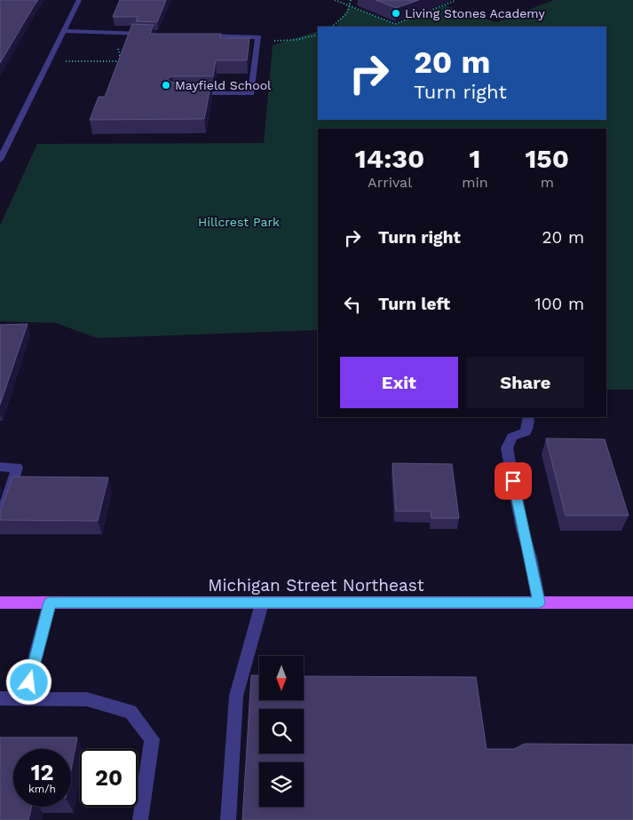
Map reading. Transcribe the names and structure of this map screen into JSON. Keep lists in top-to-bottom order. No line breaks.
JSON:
{"streets":{"main road":["Michigan Street Northeast"]},"parks":["Hillcrest Park"],"places":["Living Stones Academy","Mayfield School"],"north":"bottom","page":{"turn":["20 m","Turn right"],"eta":["14:30","Arrival","1","min","150","m"],"list":[{"name":"Turn right","value":"20 m"},{"name":"Turn left","value":"100 m"}],"buttons":["Exit","Share"],"speed":"12 km/h","limit":"20"}}
